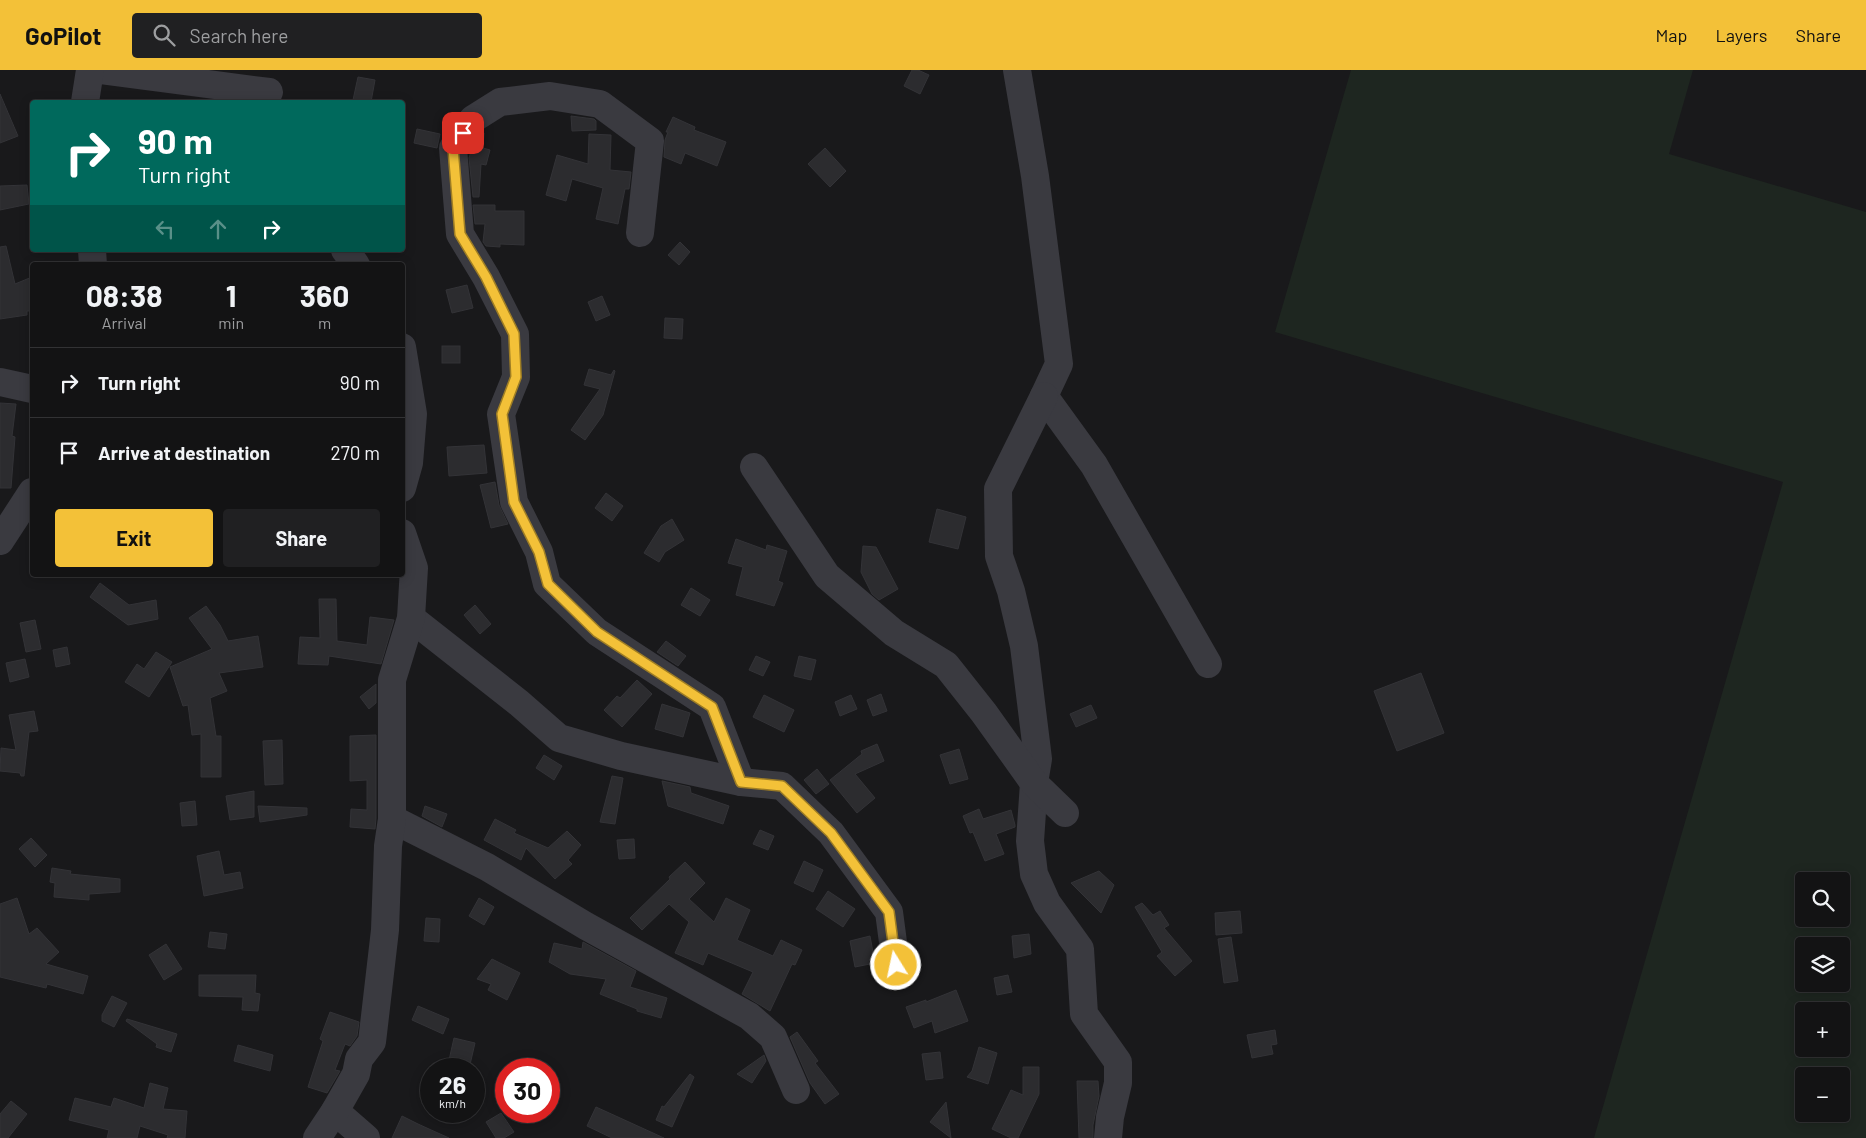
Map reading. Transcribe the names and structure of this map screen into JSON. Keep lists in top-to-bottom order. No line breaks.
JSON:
{"page":{"header":"GoPilot","search":"Search here","nav":["Map","Layers","Share"],"turn":["90 m","Turn right"],"eta":["08:38","Arrival","1","min","360","m"],"list":[{"name":"Turn right","value":"90 m"},{"name":"Arrive at destination","value":"270 m"}],"buttons":["Exit","Share"],"map_buttons":["+","−"],"speed":"26 km/h","limit":"30"}}
